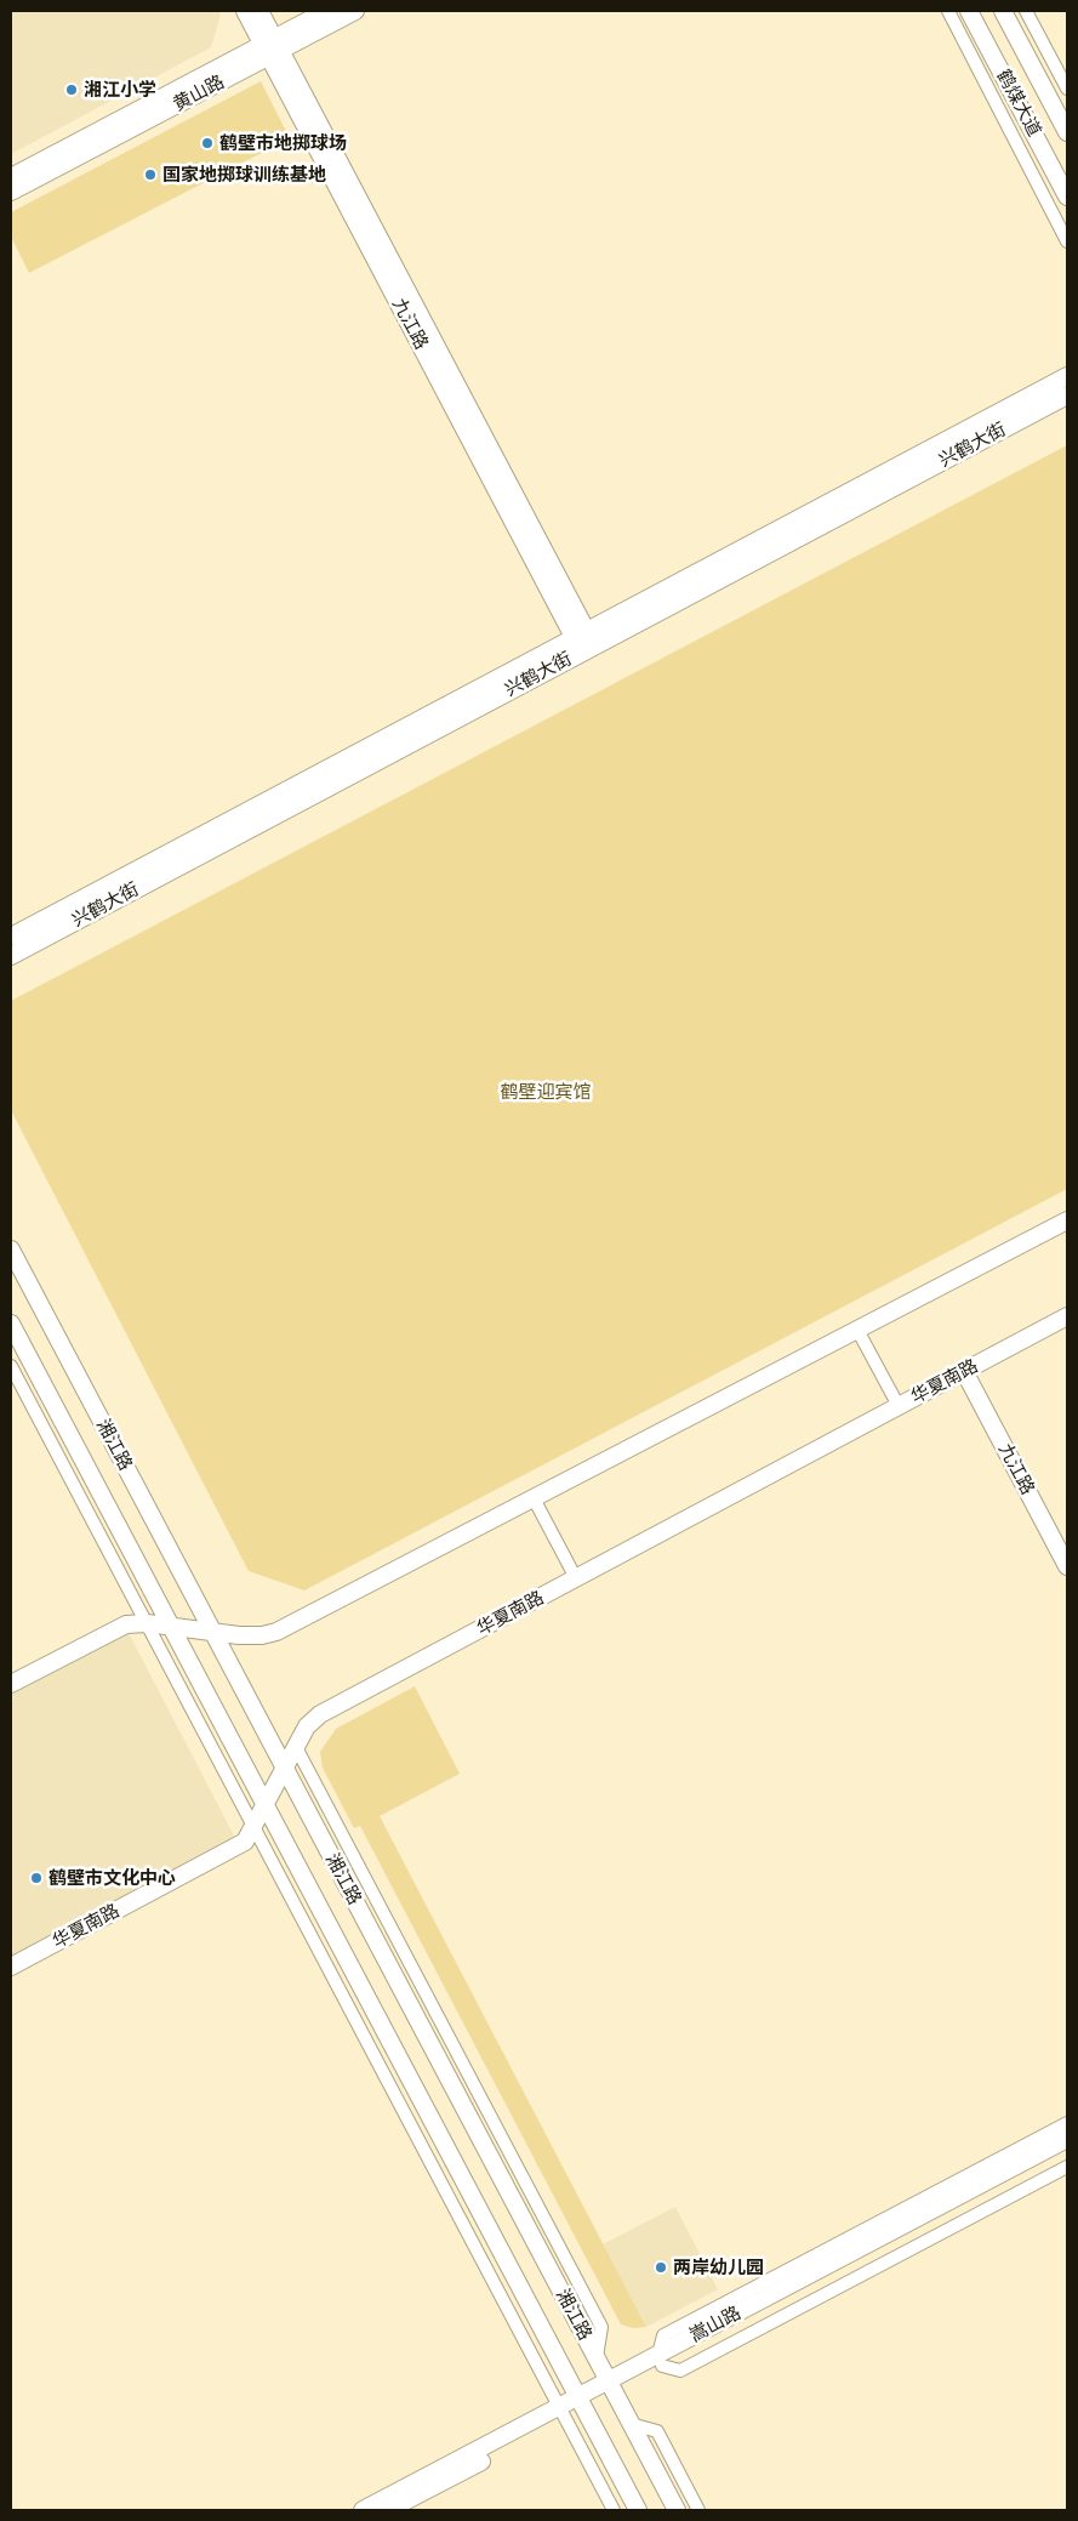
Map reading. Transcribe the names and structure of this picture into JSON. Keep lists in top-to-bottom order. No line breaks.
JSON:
{"streets":{"main road":["黄山路","鹤煤大道","九江路","兴鹤大街","华夏南路","湘江路","嵩山路"]},"crossings":[["黄山路","九江路"],["九江路","兴鹤大街"],["九江路","华夏南路"],["华夏南路","湘江路"],["湘江路","嵩山路"]],"parks":["鹤壁迎宾馆"],"places":["湘江小学","鹤壁市地掷球场","国家地掷球训练基地","鹤壁市文化中心","两岸幼儿园"]}
